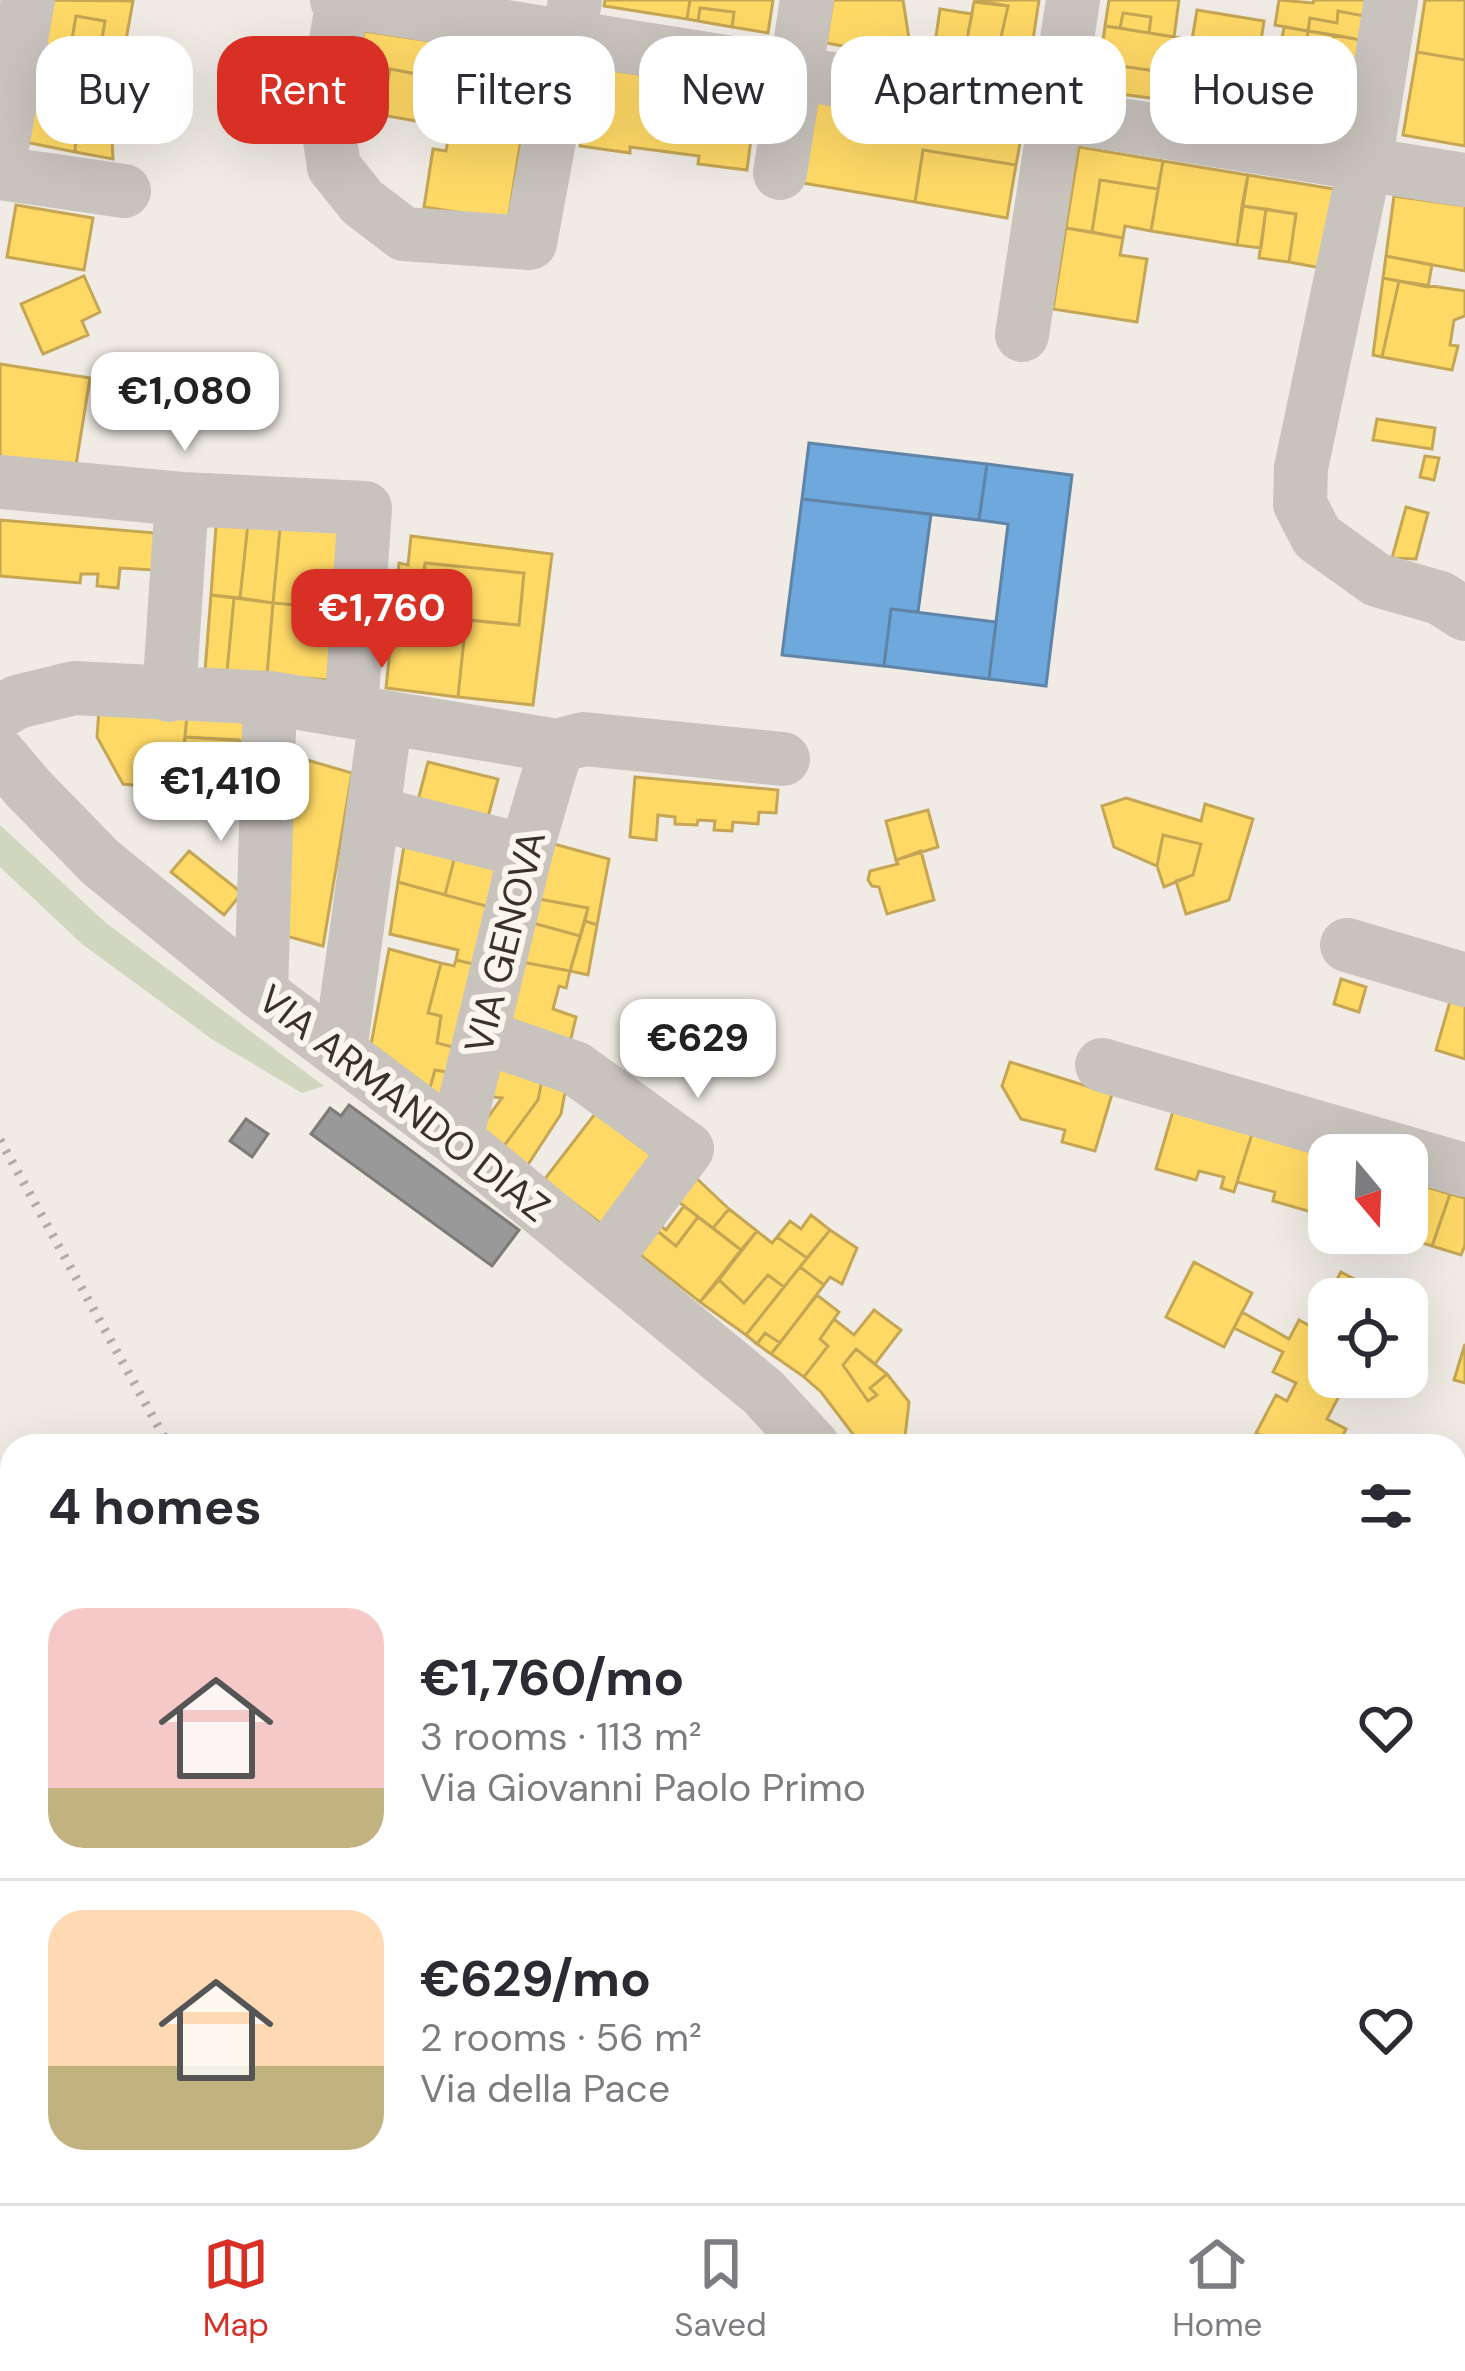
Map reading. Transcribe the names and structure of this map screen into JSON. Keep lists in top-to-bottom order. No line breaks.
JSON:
{"streets":{"street":["VIA GENOVA","VIA ARMANDO DIAZ"]},"crossings":[["VIA GENOVA","VIA ARMANDO DIAZ"]],"north":"bottom","page":{"chip":["Buy","Rent","Filters","New","Apartment","House"],"price":["€1,080","€1,760","€1,410","€629"],"heading":"4 homes","list":[{"name":"€1,760/mo","note":"3 rooms · 113 m² · Via Giovanni Paolo Primo"},{"name":"€629/mo","note":"2 rooms · 56 m² · Via della Pace"}],"tabs":["Map","Saved","Home"]}}
